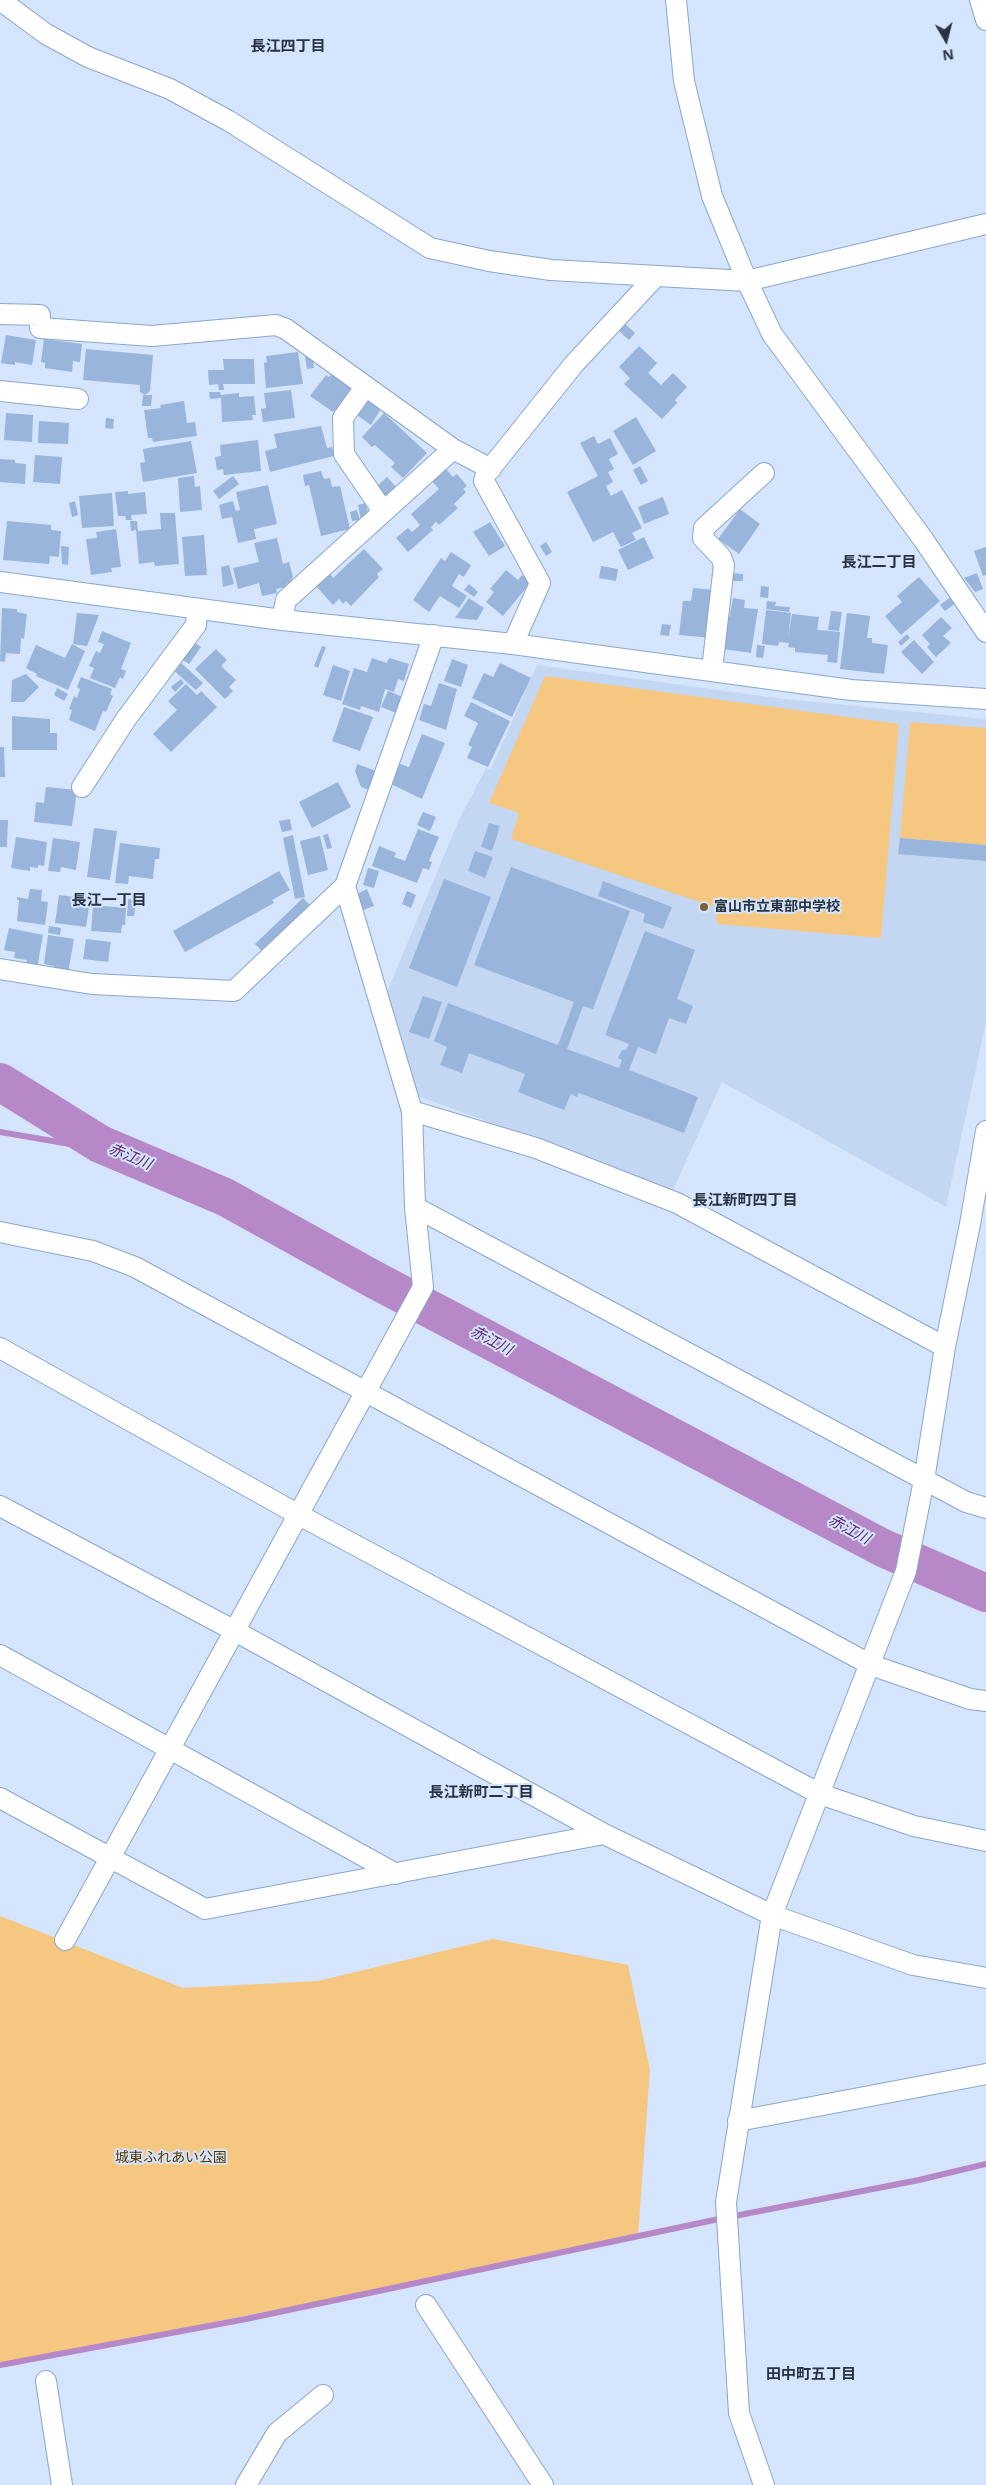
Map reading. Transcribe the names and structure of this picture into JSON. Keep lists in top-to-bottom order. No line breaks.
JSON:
{"districts":["長江四丁目","長江二丁目","長江一丁目","長江新町四丁目","長江新町二丁目","田中町五丁目"],"water":["赤江川"],"parks":["城東ふれあい公園"],"places":["富山市立東部中学校"],"north":"bottom"}
